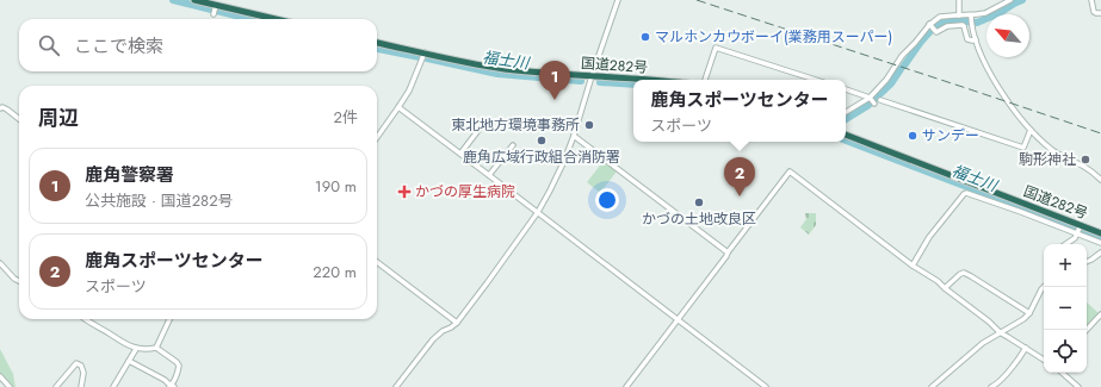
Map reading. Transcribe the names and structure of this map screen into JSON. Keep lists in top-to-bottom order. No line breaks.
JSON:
{"streets":{"highway":["国道282号"]},"water":["福士川"],"places":{"other":["マルホンカウボーイ(業務用スーパー)","東北地方環境事務所","サンデー","鹿角広域行政組合消防署","駒形神社","かづの土地改良区"],"health":["かづの厚生病院"]},"north":"top left","page":{"search":"ここで検索","pins":["1","2"],"popup":["鹿角スポーツセンター","スポーツ"],"heading":["周辺","2件"],"list":[{"mark":"1","name":"鹿角警察署","note":"公共施設 · 国道282号","value":"190 m"},{"mark":"2","name":"鹿角スポーツセンター","note":"スポーツ","value":"220 m"}],"map_buttons":["+","−"]}}
